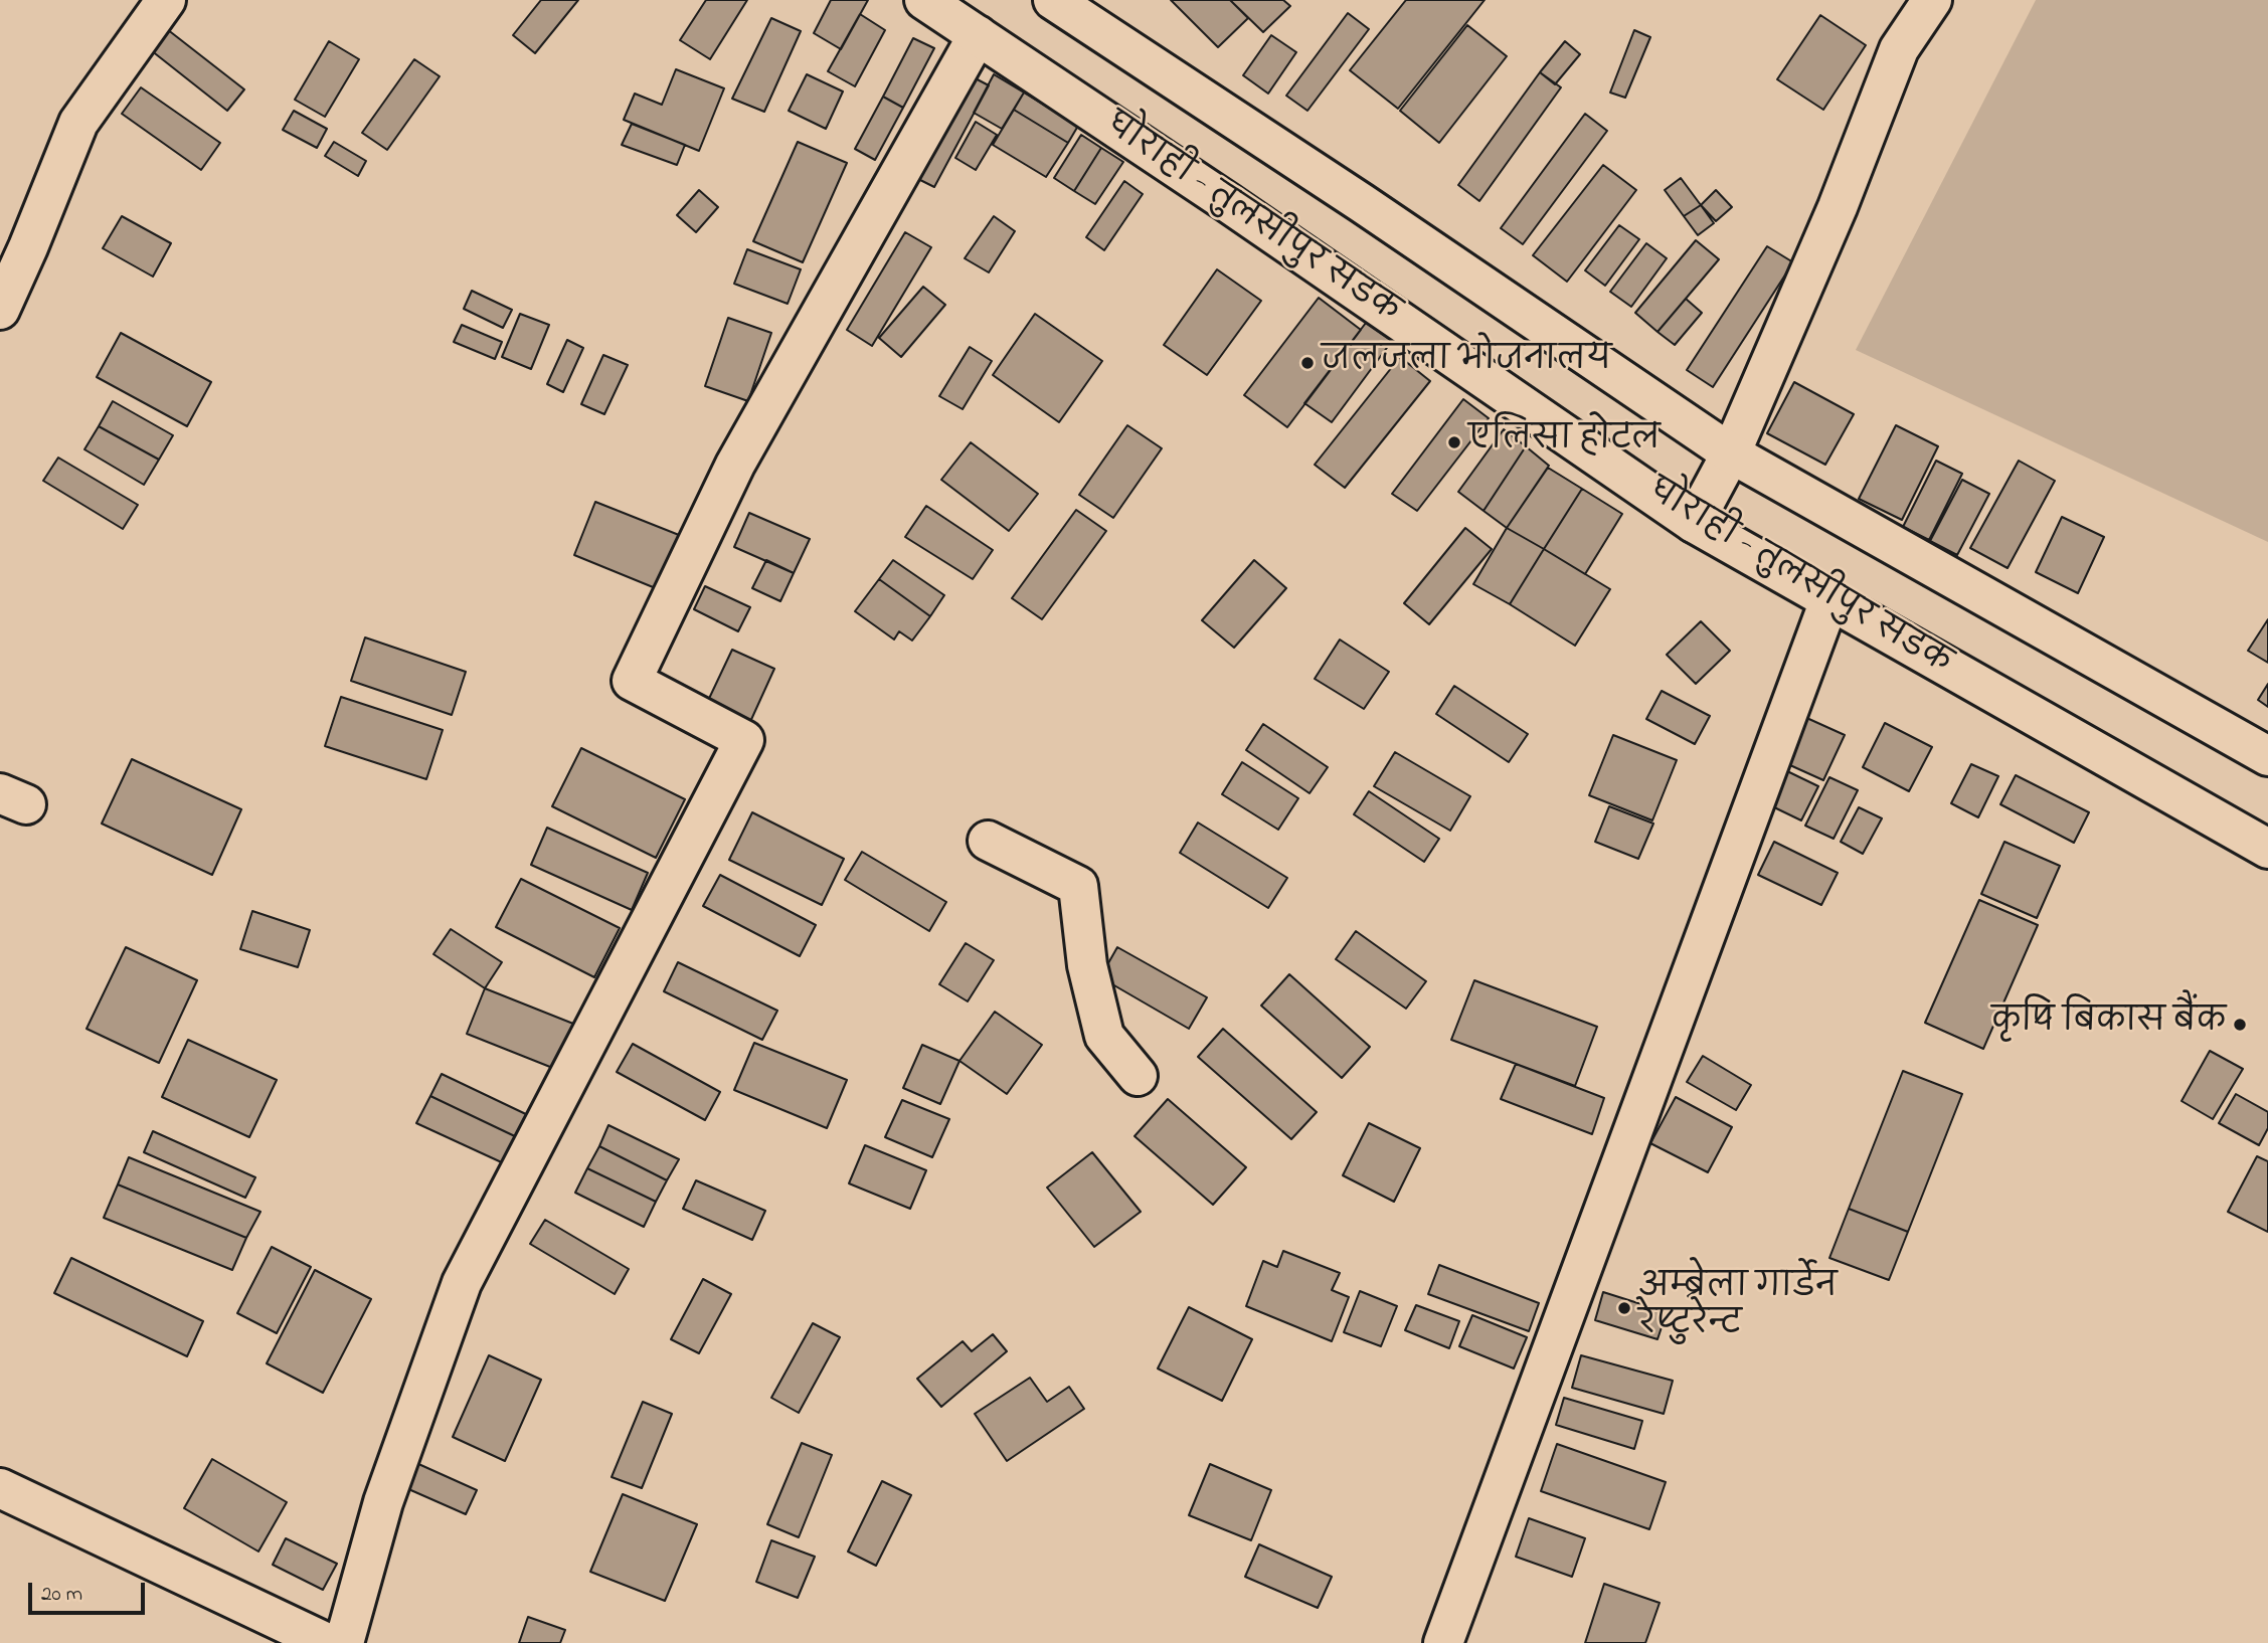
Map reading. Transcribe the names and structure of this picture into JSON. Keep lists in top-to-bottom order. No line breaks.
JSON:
{"streets":{"street":["घोराही - तुलसीपुर सडक"]},"places":["जलजला भोजनालय","एलिसा होटल","कृषि बिकास बैंक","अम्ब्रेला गार्डेन रेष्टुरेन्ट"],"scale_bar":"20 m"}
